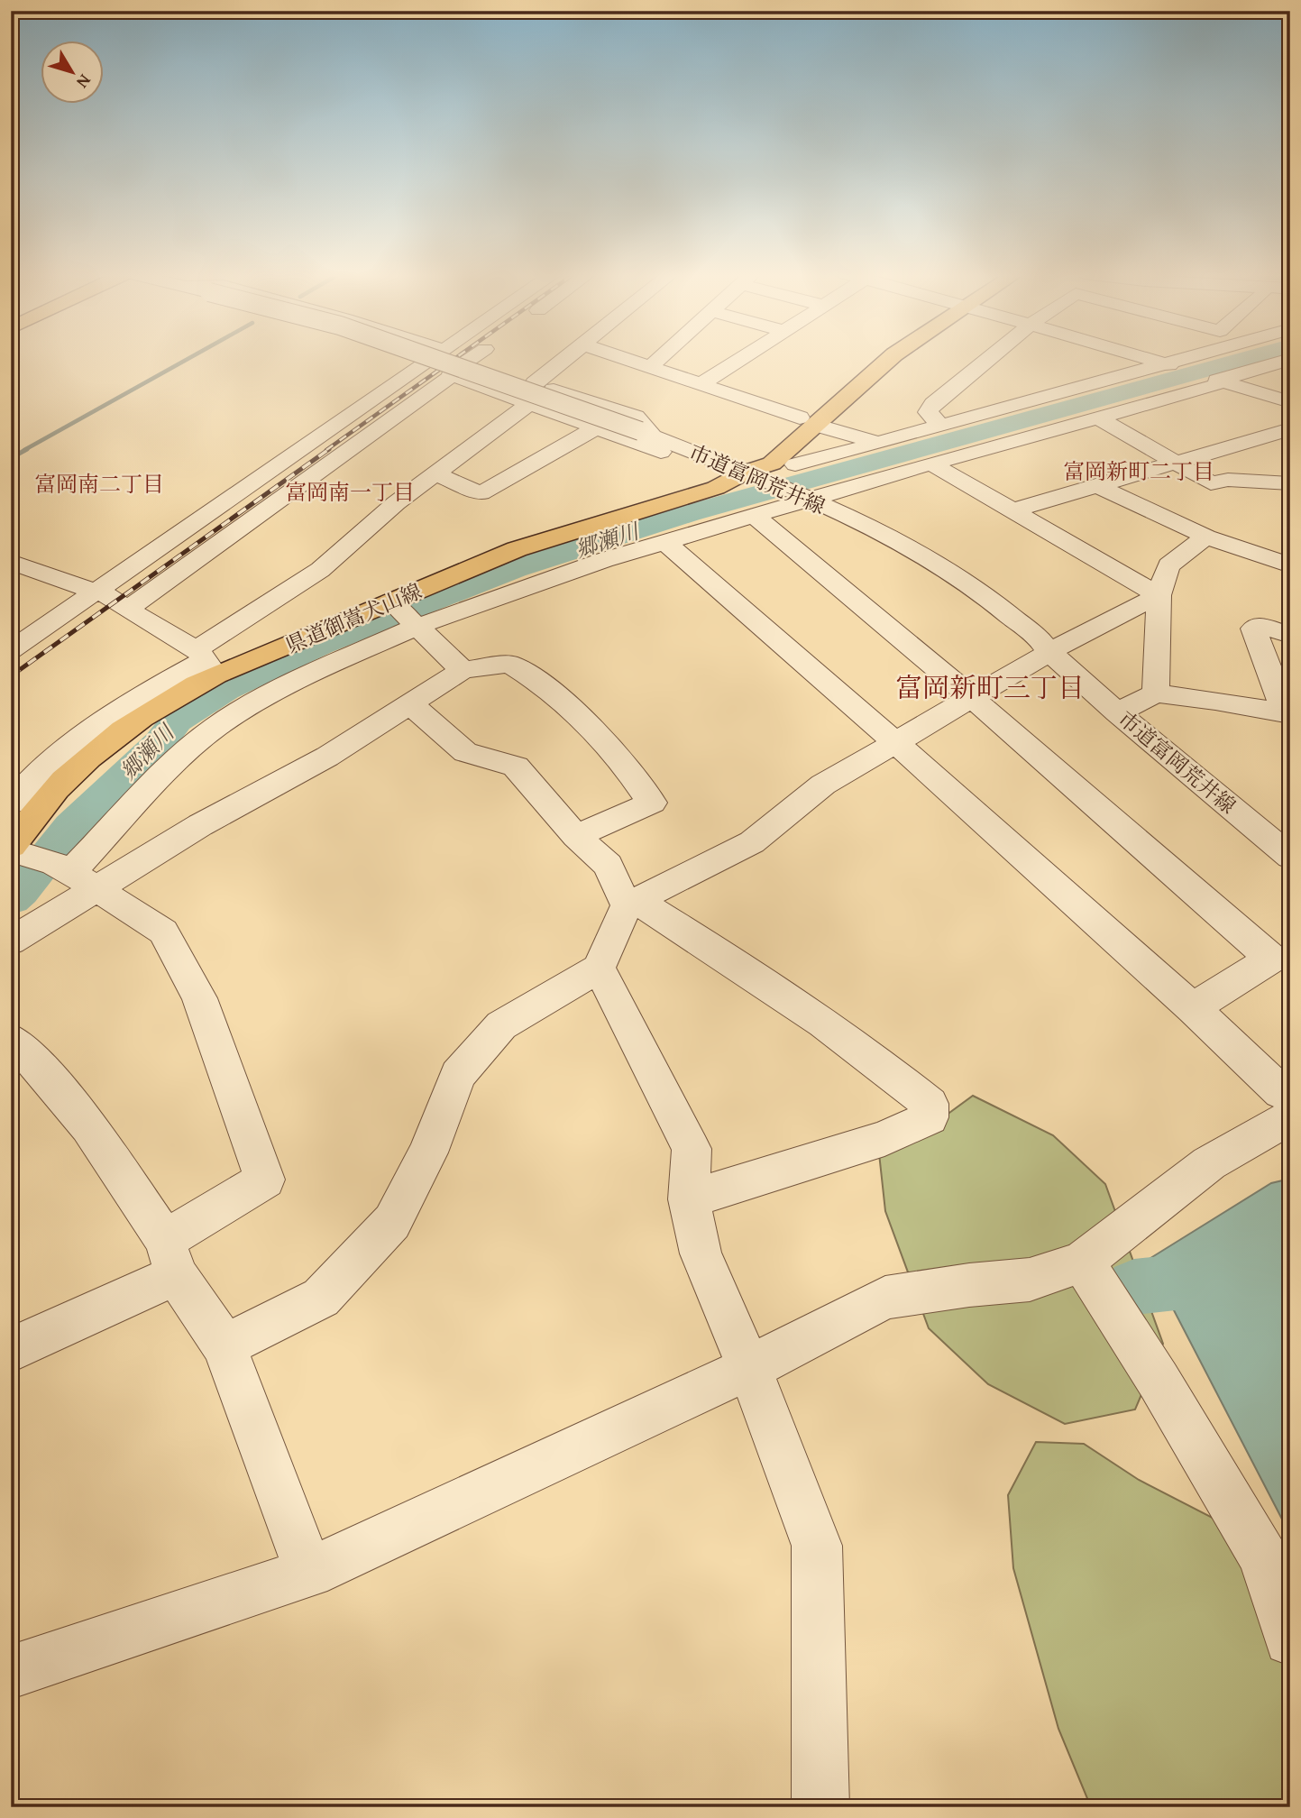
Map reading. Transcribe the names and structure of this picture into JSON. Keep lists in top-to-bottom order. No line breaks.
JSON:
{"streets":{"main road":["県道御嵩犬山線"],"street":["市道富岡荒井線"]},"crossings":[["市道富岡荒井線","県道御嵩犬山線"]],"districts":["富岡新町二丁目","富岡南二丁目","富岡南一丁目","富岡新町三丁目"],"water":["郷瀬川"],"north":"bottom right"}
